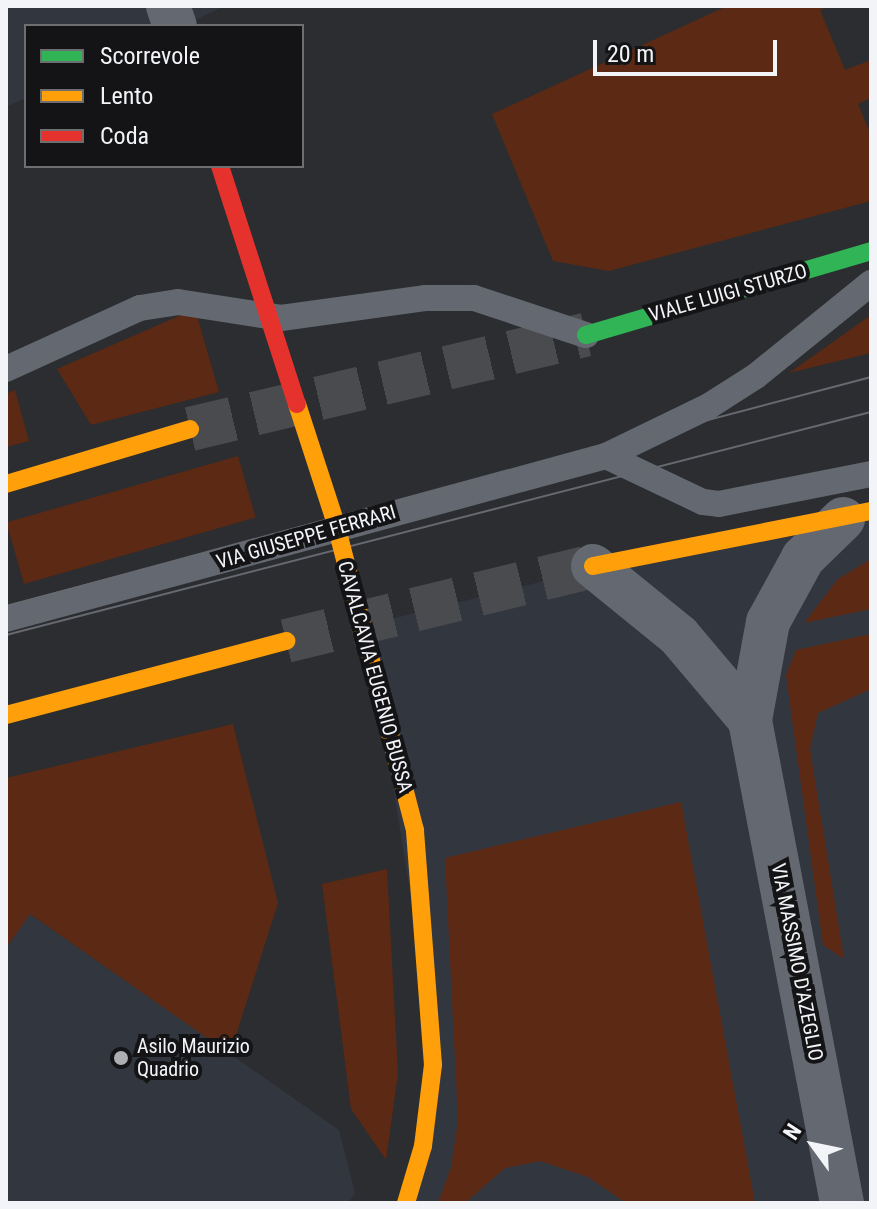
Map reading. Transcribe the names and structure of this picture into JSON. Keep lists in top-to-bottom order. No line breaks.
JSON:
{"streets":{"street":["VIALE LUIGI STURZO","CAVALCAVIA EUGENIO BUSSA","VIA MASSIMO D'AZEGLIO"],"lane":["VIA GIUSEPPE FERRARI"]},"places":["Asilo Maurizio Quadrio"],"legend":["Scorrevole","Lento","Coda"],"scale_bar":"20 m","north":"top left"}
